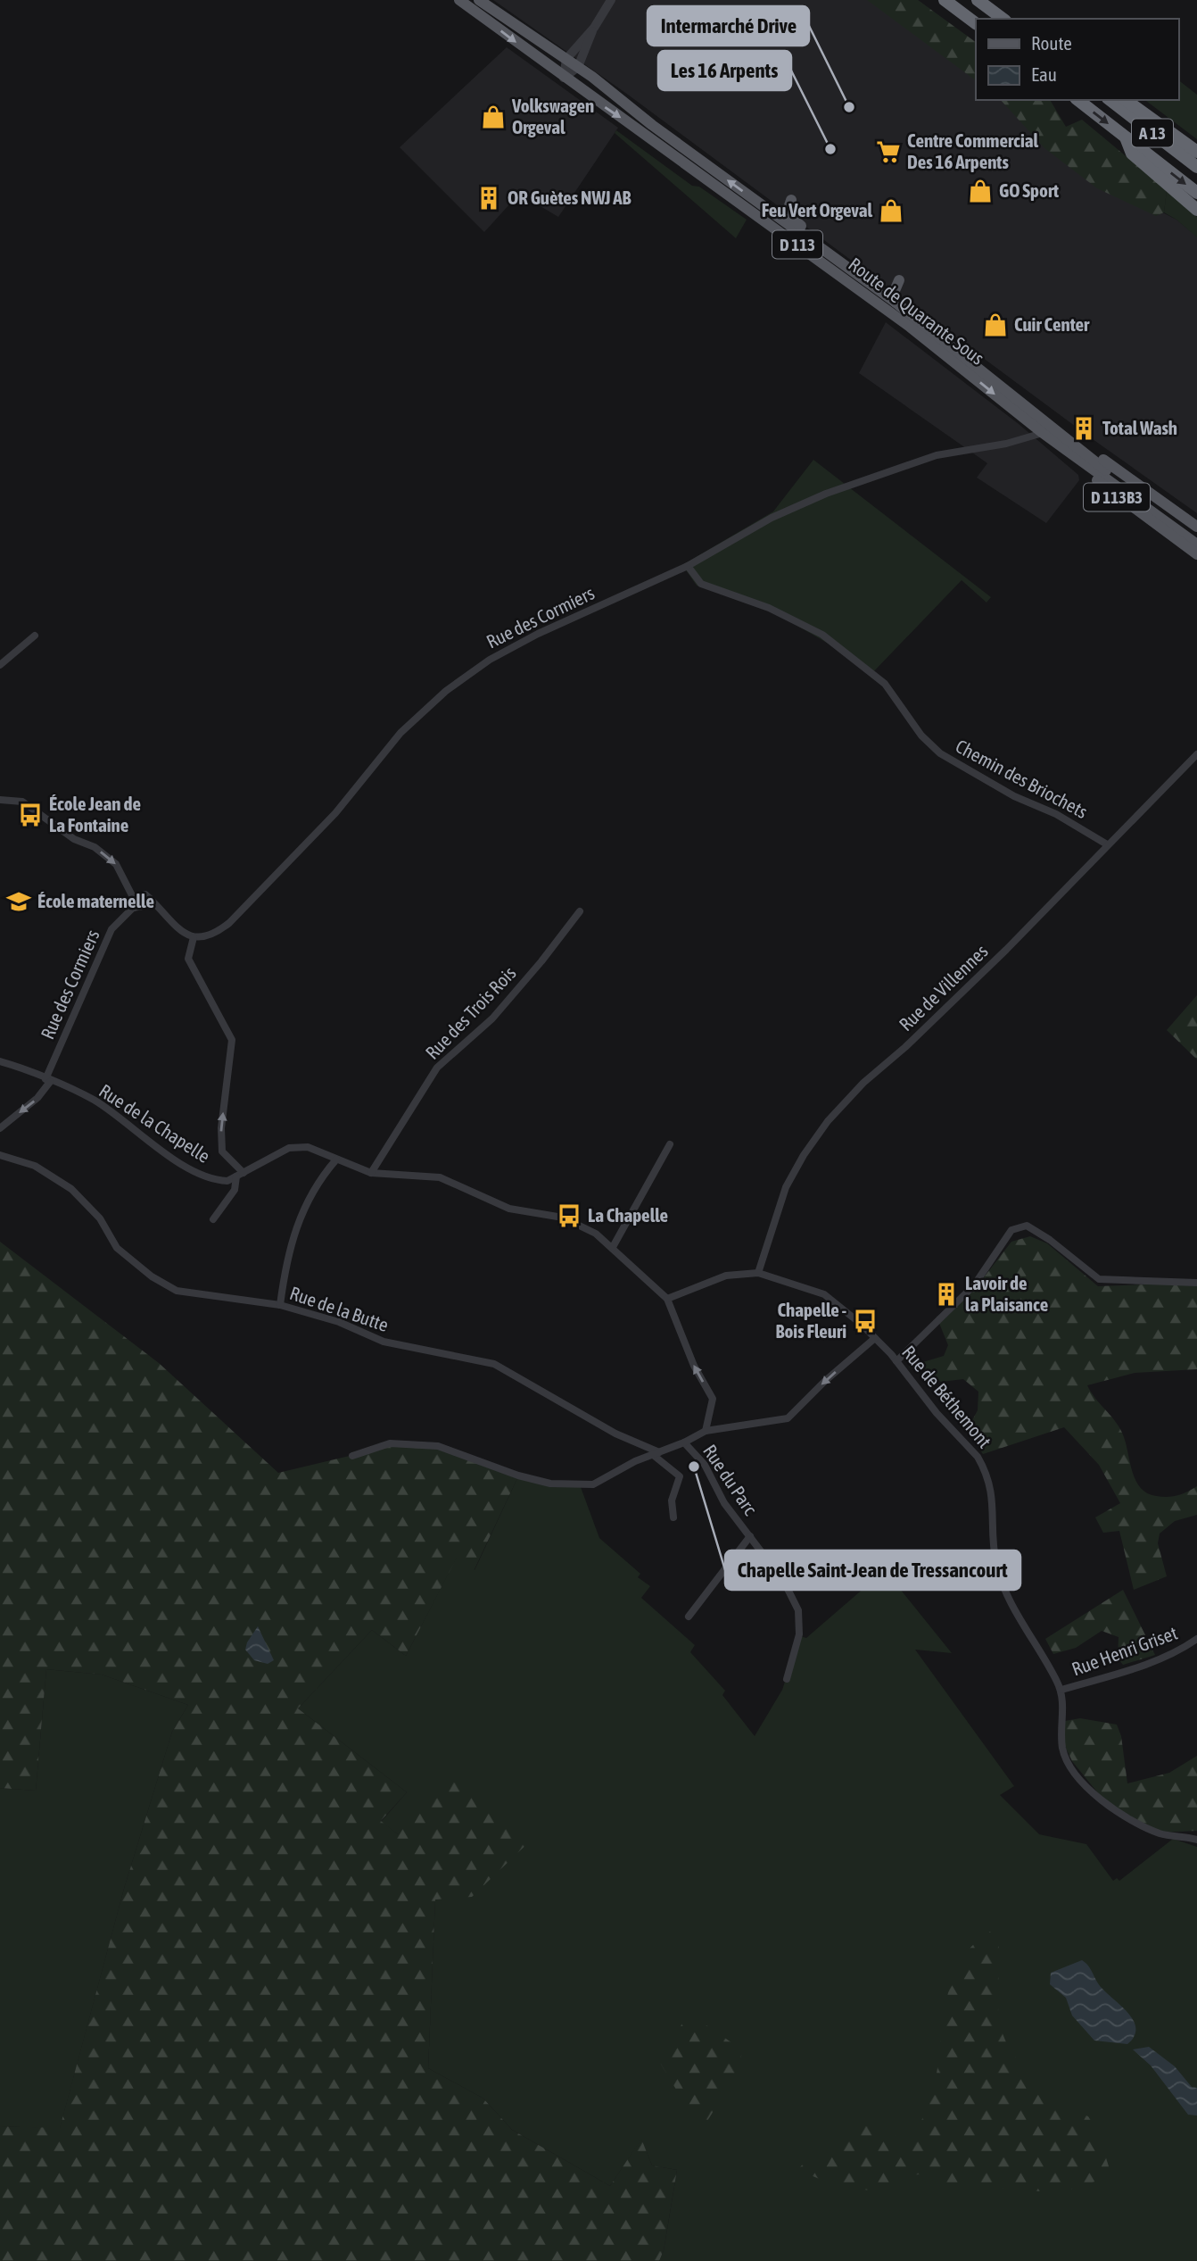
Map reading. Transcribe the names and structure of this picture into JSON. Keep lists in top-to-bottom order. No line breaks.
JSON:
{"streets":{"highway":["A 13"],"main road":["D 113","Route de Quarante Sous","D 113B3"],"street":["Rue des Cormiers","Chemin des Briochets","Rue de Villennes","Rue des Trois Rois","Rue de la Chapelle","Rue de la Butte","Rue de Béthemont","Rue du Parc","Rue Henri Griset"]},"crossings":[["Route de Quarante Sous","D 113B3"],["Route de Quarante Sous","Rue des Cormiers"],["D 113B3","Rue des Cormiers"],["Rue des Cormiers","Chemin des Briochets"],["Rue des Cormiers","Rue de la Chapelle"],["Chemin des Briochets","Rue de Villennes"],["Rue de Villennes","Rue de Béthemont"],["Rue des Trois Rois","Rue de la Chapelle"],["Rue de la Chapelle","Rue de Béthemont"],["Rue de Béthemont","Rue Henri Griset"]],"places":{"other":["Intermarché Drive","Les 16 Arpents","Chapelle Saint-Jean de Tressancourt"],"shop":["Volkswagen Orgeval","GO Sport","Feu Vert Orgeval","Cuir Center"],"supermarket":["Centre Commercial Des 16 Arpents"],"building":["OR Guètes NWJ AB","Total Wash","Lavoir de la Plaisance"],"bus stop":["École Jean de La Fontaine","La Chapelle","Chapelle - Bois Fleuri"],"school or university":["École maternelle"]},"legend":["Route","Eau"]}
